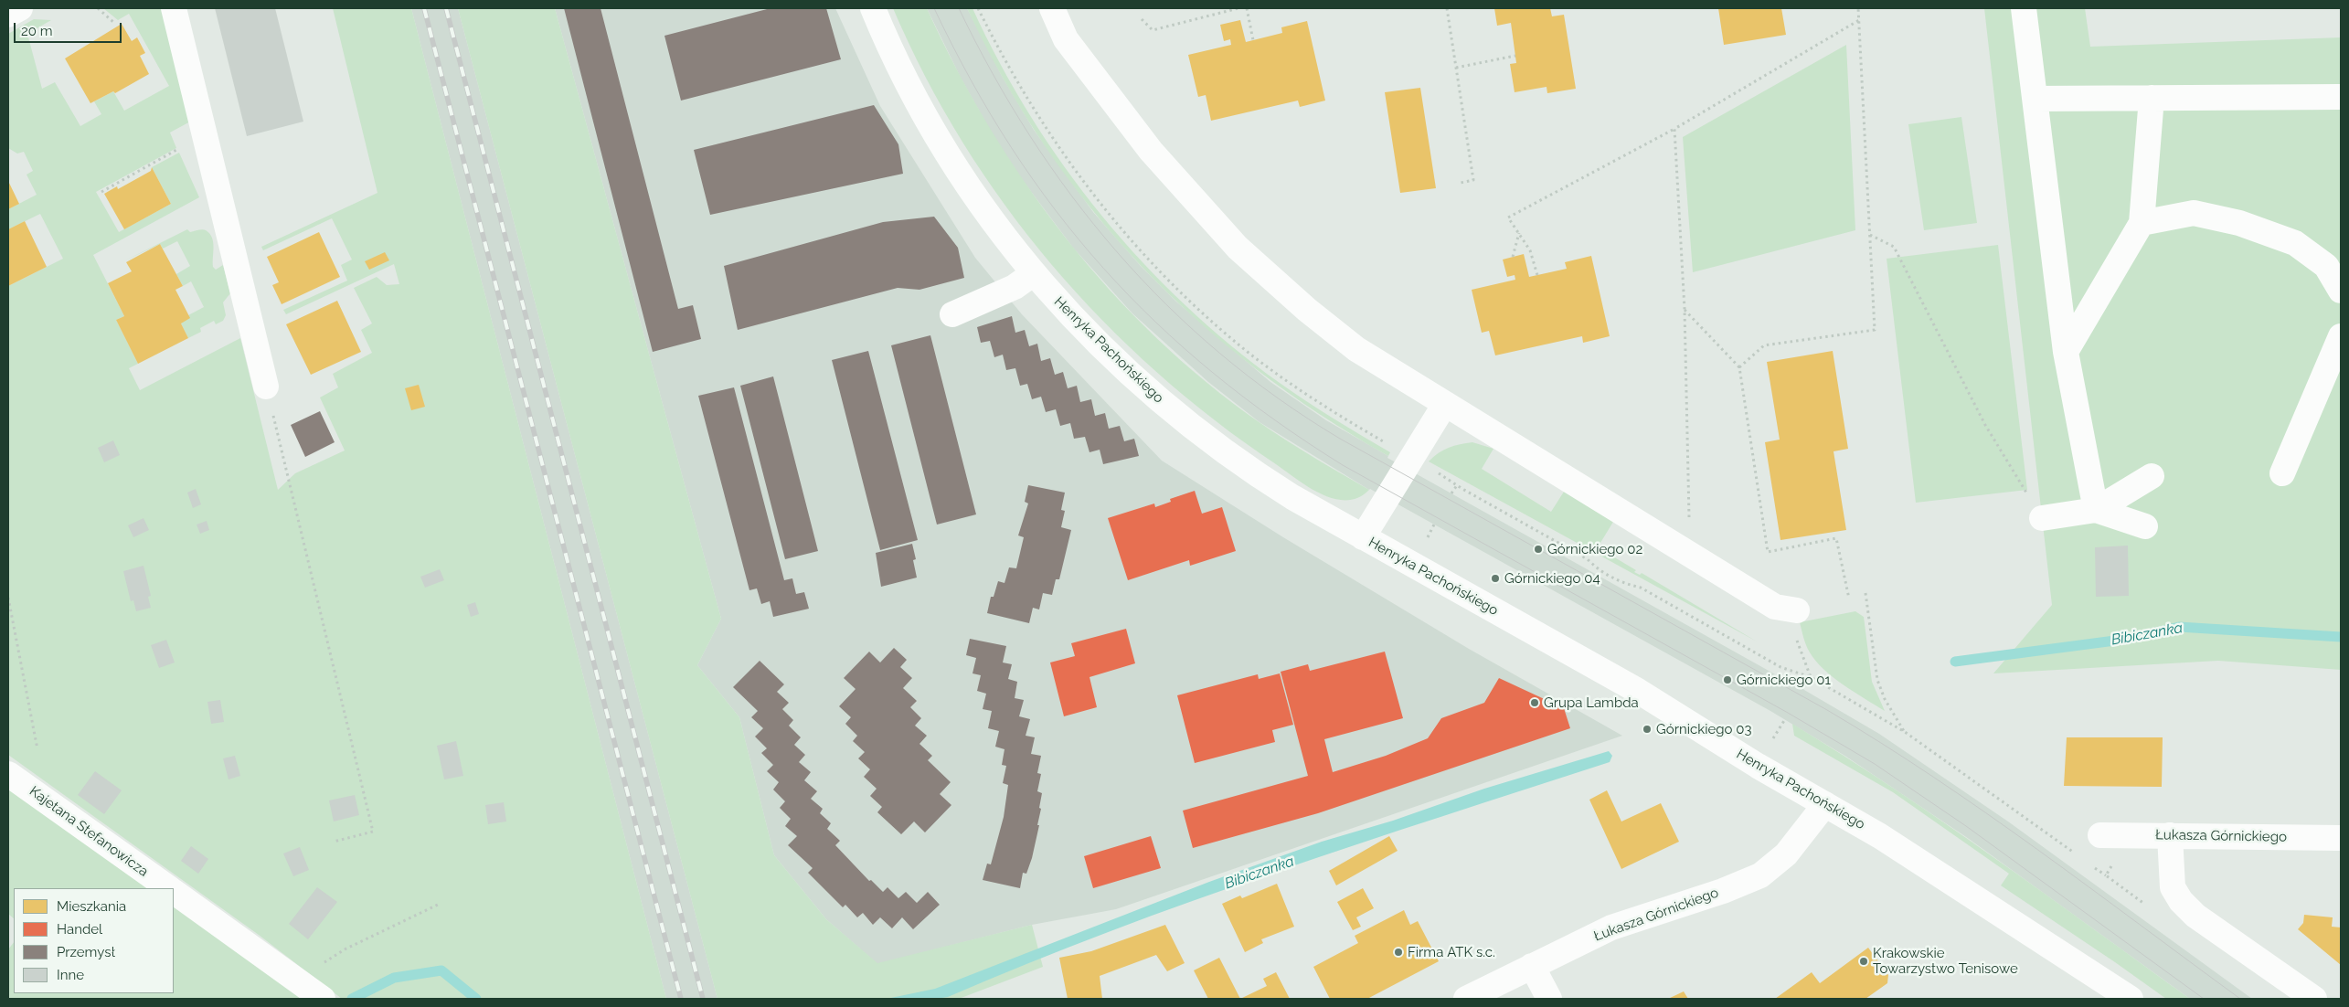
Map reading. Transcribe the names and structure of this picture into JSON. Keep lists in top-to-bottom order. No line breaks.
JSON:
{"streets":{"street":["Henryka Pachońskiego","Kajetana Stefanowicza","Łukasza Górnickiego"]},"crossings":[["Henryka Pachońskiego","Łukasza Górnickiego"]],"water":["Bibiczanka"],"places":["Górnickiego 02","Górnickiego 04","Górnickiego 01","Grupa Lambda","Górnickiego 03","Firma ATK s.c.","Krakowskie Towarzystwo Tenisowe"],"legend":["Mieszkania","Handel","Przemysł","Inne"],"scale_bar":"20 m"}
